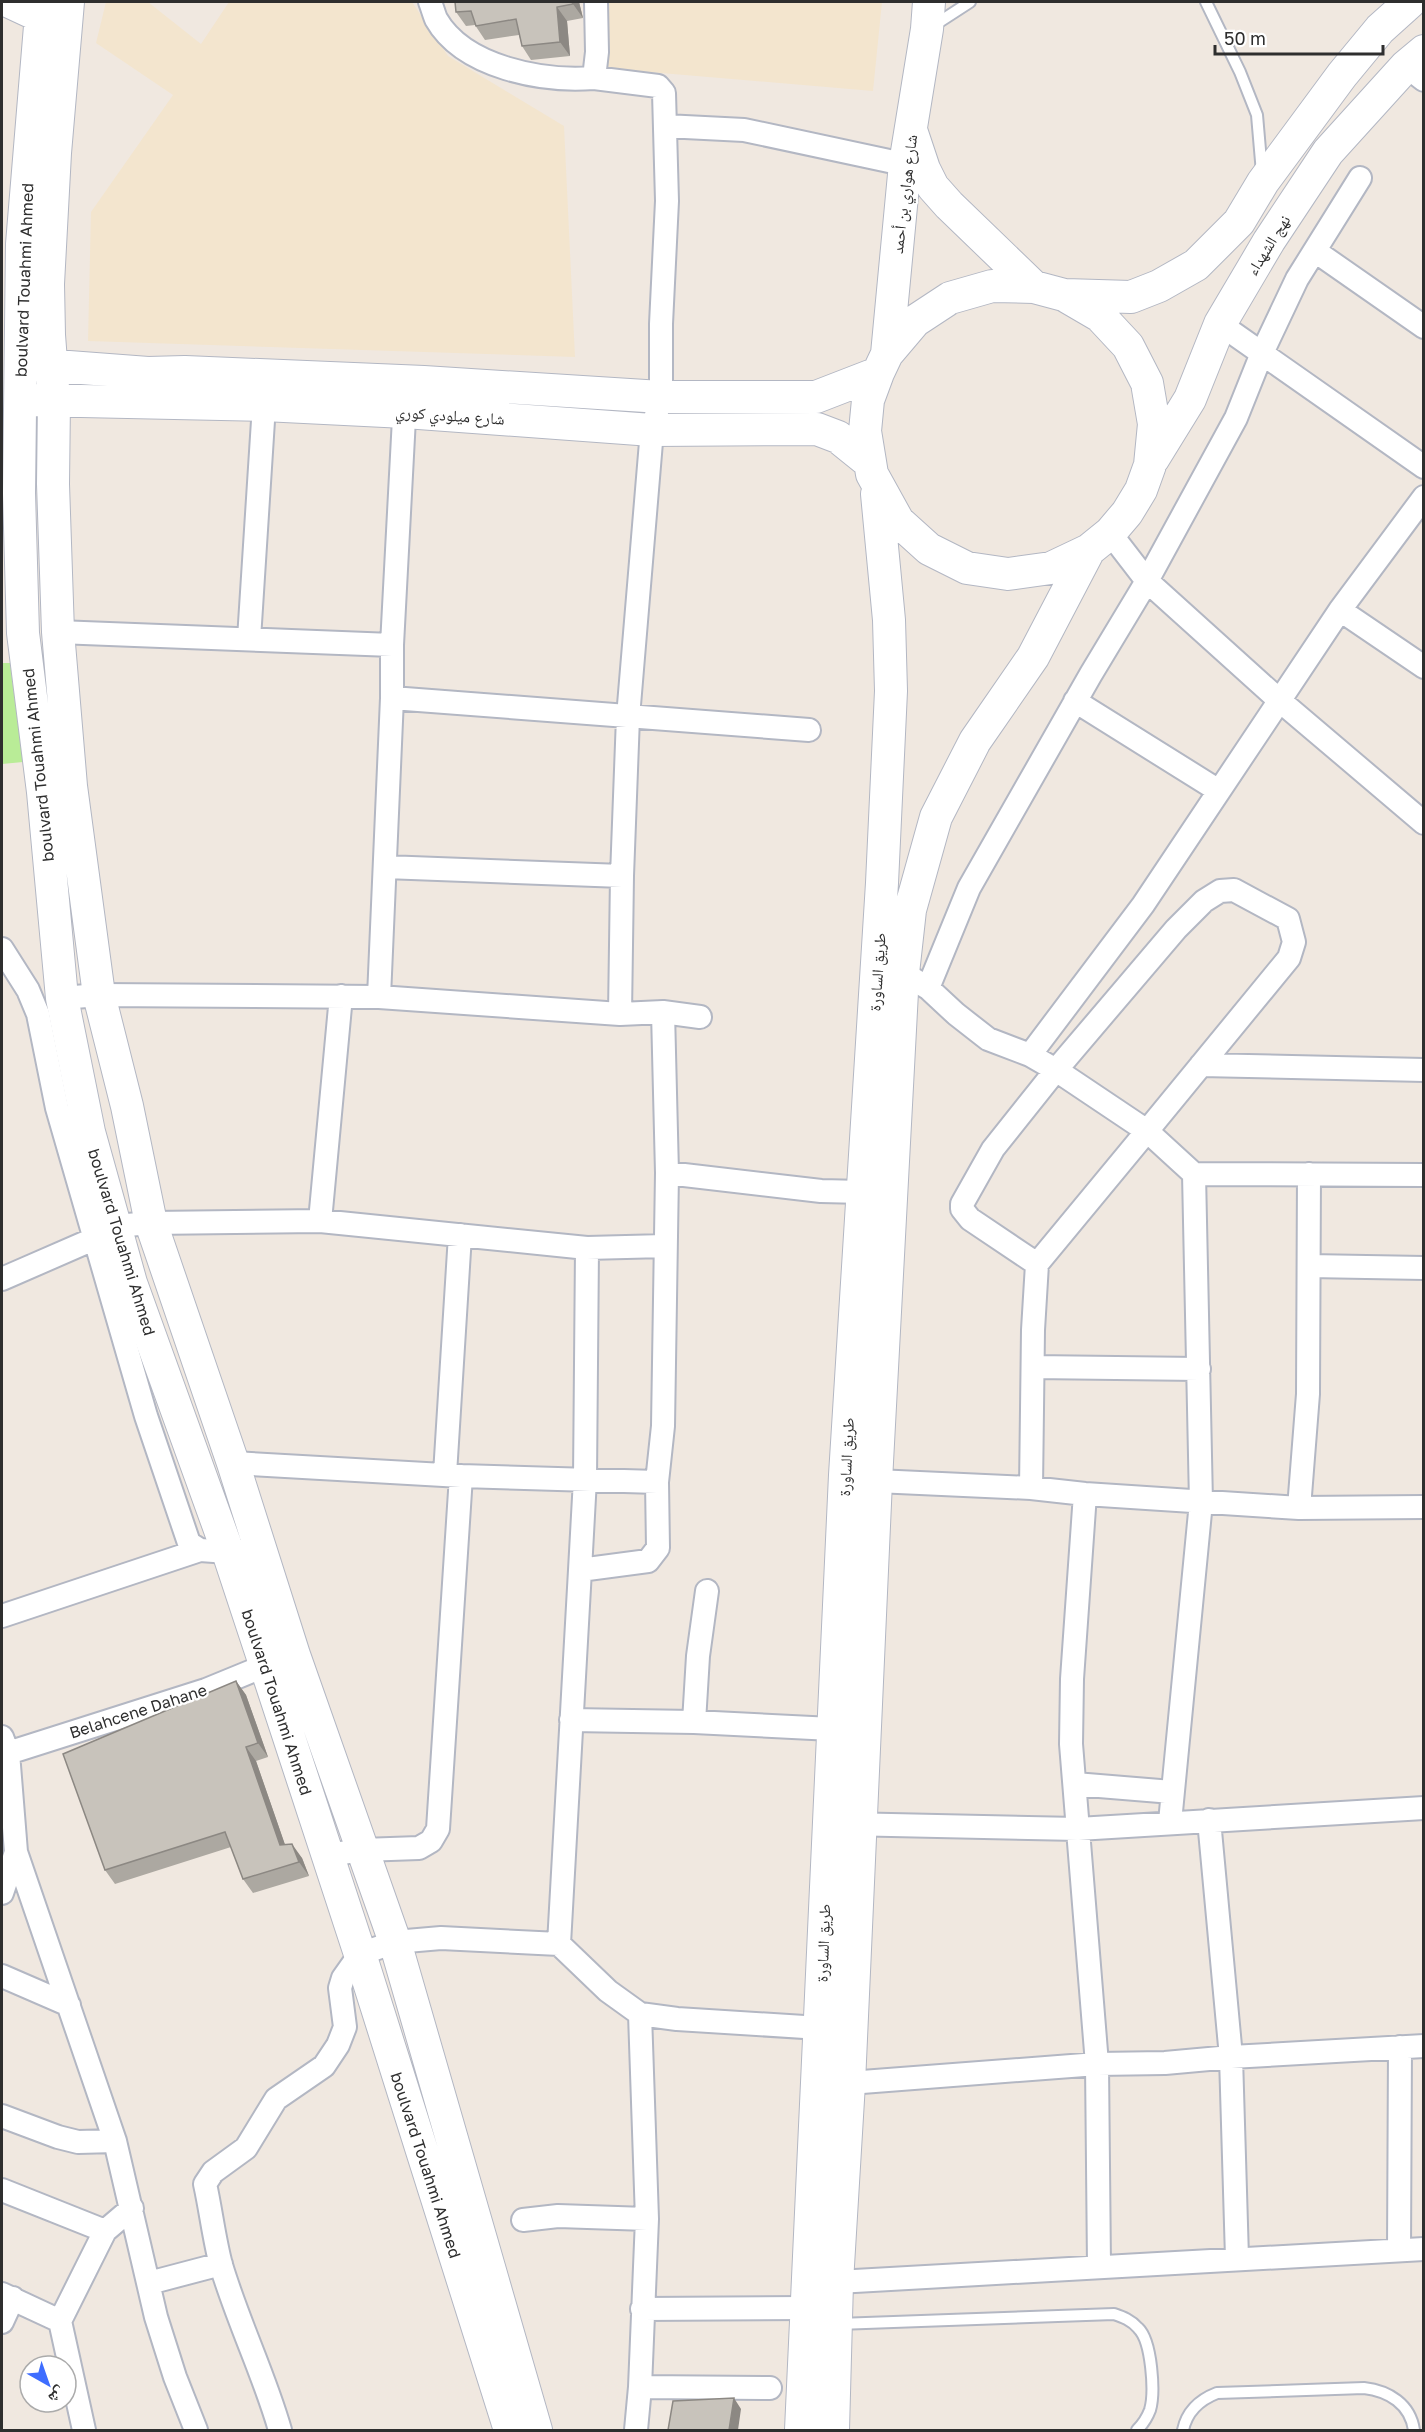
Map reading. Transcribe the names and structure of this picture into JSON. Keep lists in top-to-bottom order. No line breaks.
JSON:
{"streets":{"main road":["شارع هواري بن أحمد","نهج الشهداء","boulvard Touahmi Ahmed","شارع ميلودي كوري","طريق الساورة"],"street":["Belahcene Dahane"]},"crossings":[["شارع هواري بن أحمد","شارع ميلودي كوري"],["شارع هواري بن أحمد","طريق الساورة"],["boulvard Touahmi Ahmed","شارع ميلودي كوري"],["boulvard Touahmi Ahmed","Belahcene Dahane"],["شارع ميلودي كوري","طريق الساورة"]],"scale_bar":"50 m","north":"bottom right"}
